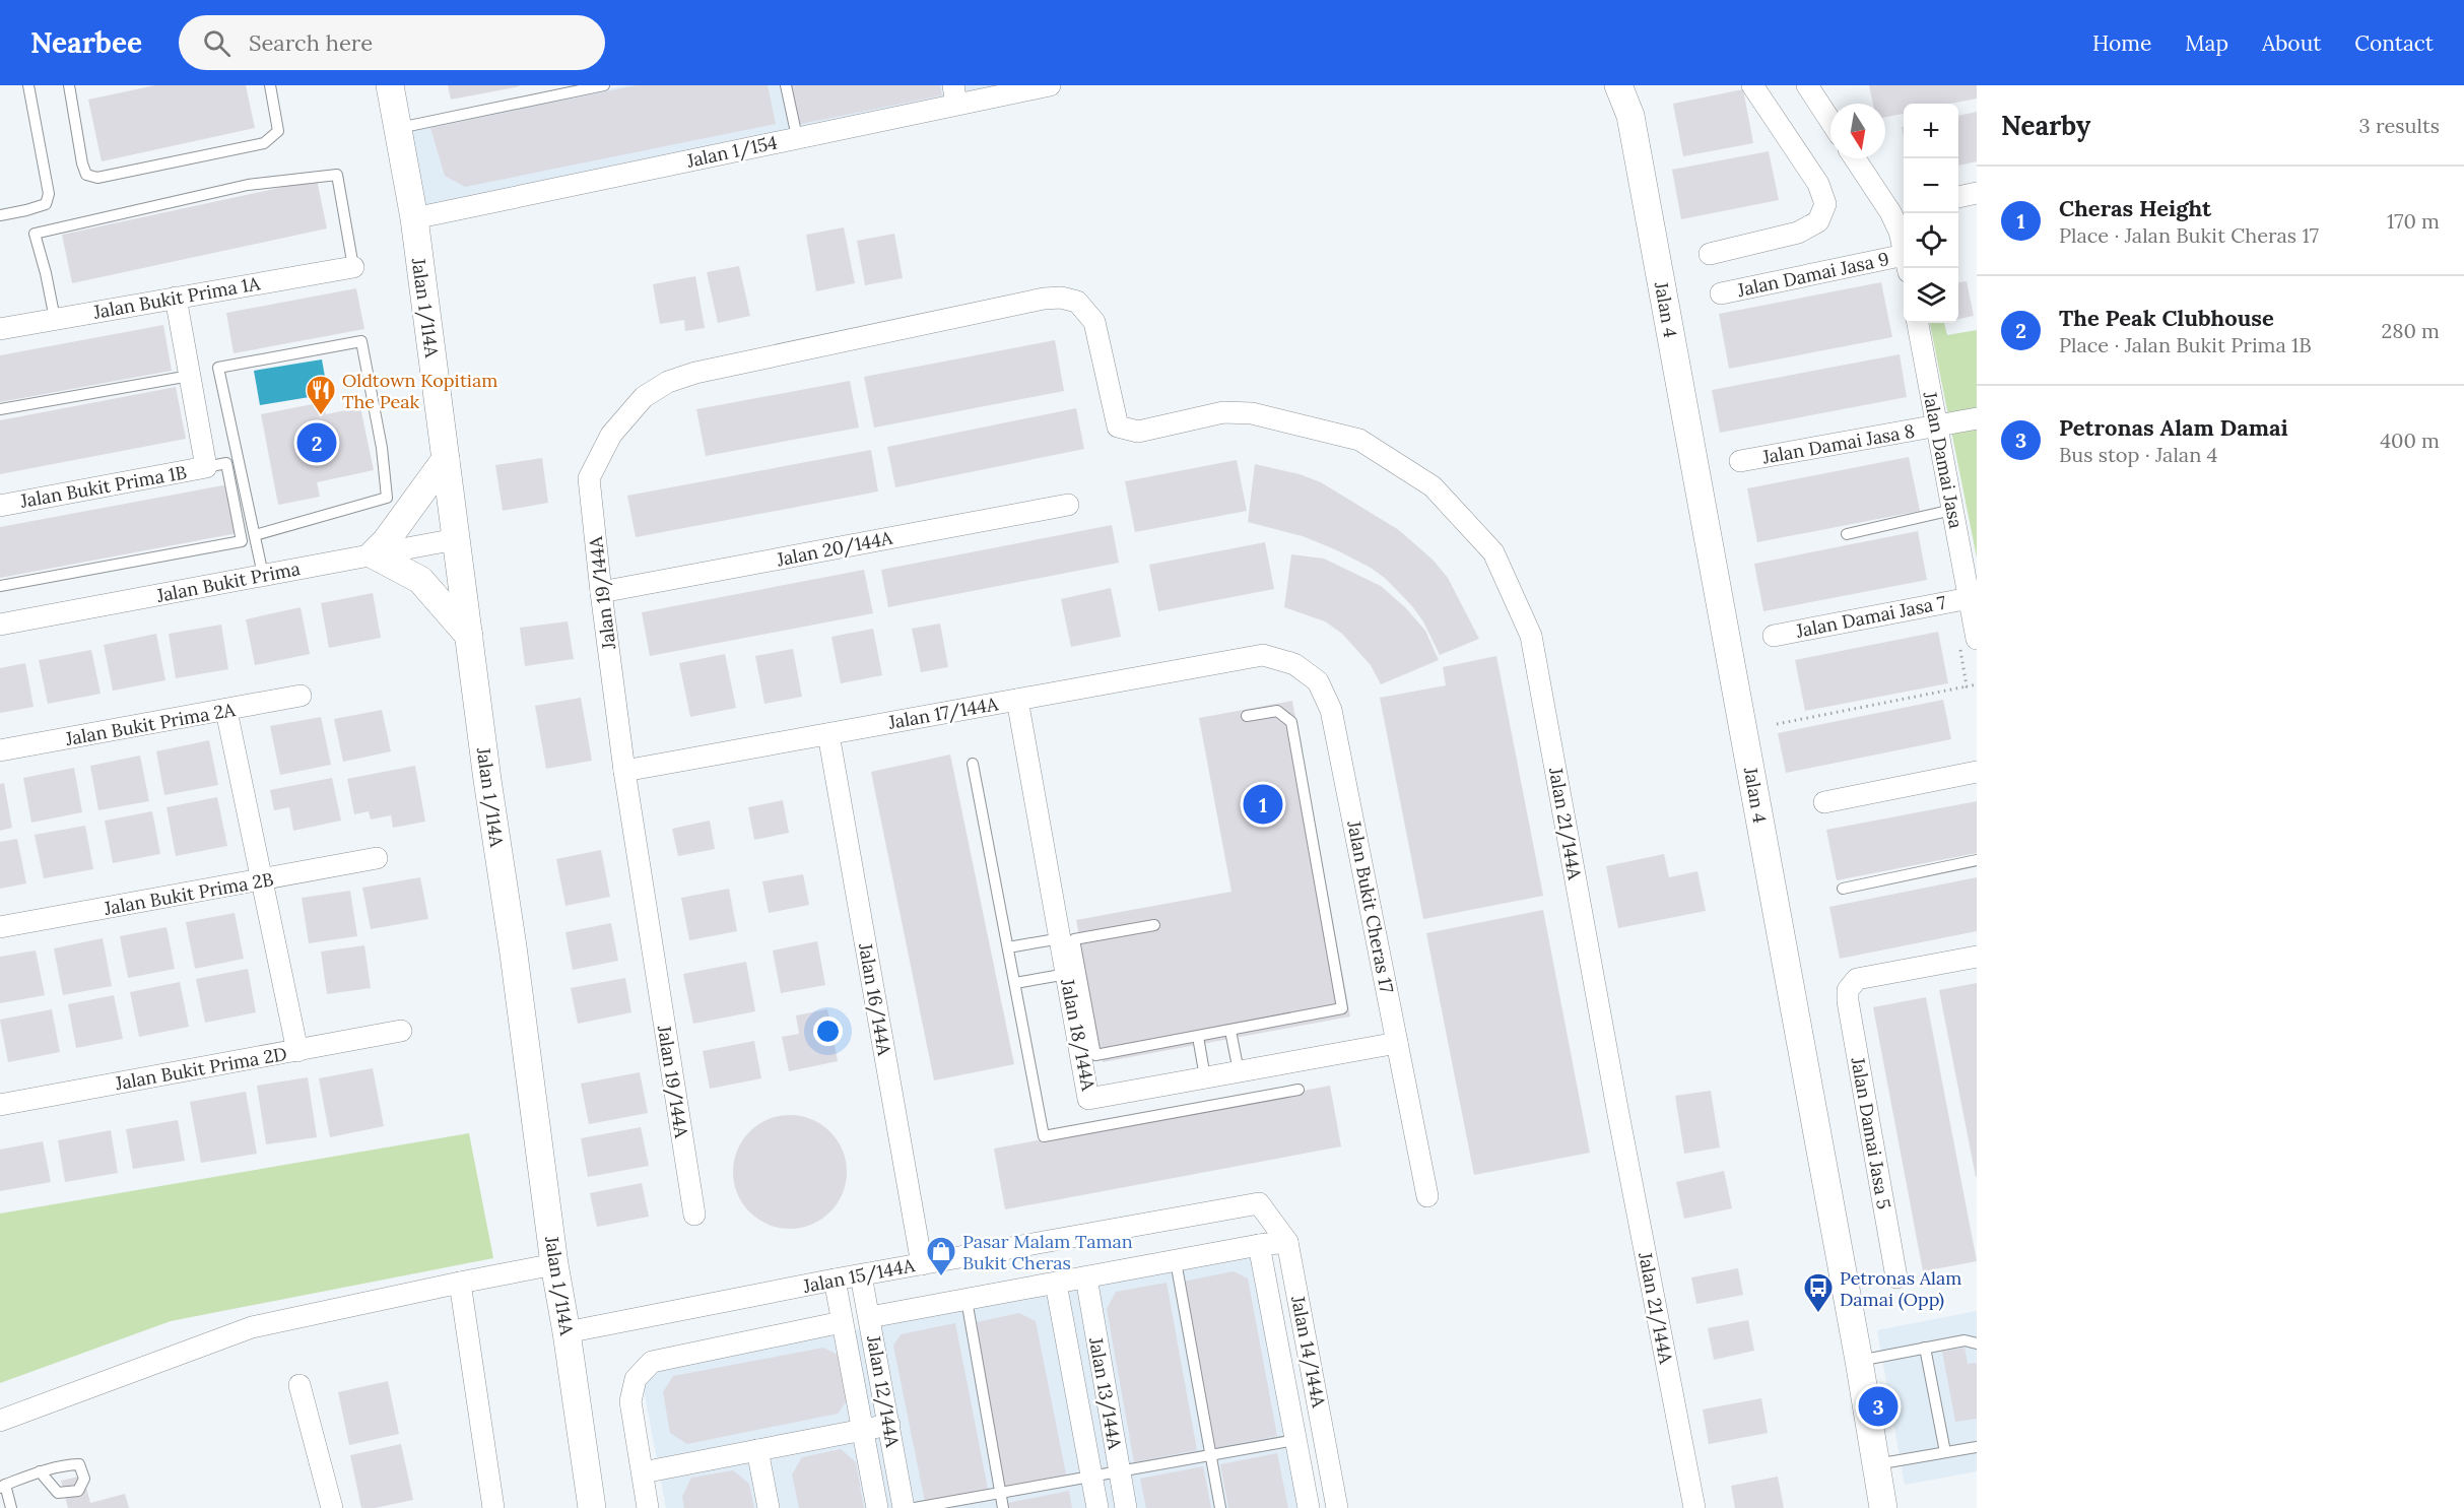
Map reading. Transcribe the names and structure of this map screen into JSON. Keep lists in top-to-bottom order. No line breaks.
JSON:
{"streets":{"street":["Jalan 1/154","Jalan Damai Jasa 9","Jalan Bukit Prima 1A","Jalan 1/114A","Jalan 4","Jalan Damai Jasa 8","Jalan Damai Jasa","Jalan Bukit Prima 1B","Jalan 20/144A","Jalan Bukit Prima","Jalan 19/144A","Jalan Damai Jasa 7","Jalan 17/144A","Jalan Bukit Prima 2A","Jalan 21/144A","Jalan Bukit Prima 2B","Jalan Bukit Cheras 17","Jalan 16/144A","Jalan 18/144A","Jalan Bukit Prima 2D","Jalan Damai Jasa 5","Jalan 15/144A","Jalan 14/144A","Jalan 12/144A","Jalan 13/144A"]},"crossings":[["Jalan 1/154","Jalan 1/114A"],["Jalan 1/114A","Jalan Bukit Prima"],["Jalan 1/114A","Jalan 15/144A"],["Jalan Damai Jasa 8","Jalan Damai Jasa"],["Jalan Damai Jasa","Jalan Damai Jasa 7"],["Jalan 20/144A","Jalan 19/144A"],["Jalan 19/144A","Jalan 17/144A"],["Jalan 19/144A","Jalan 21/144A"],["Jalan 17/144A","Jalan Bukit Cheras 17"],["Jalan 17/144A","Jalan 16/144A"],["Jalan 17/144A","Jalan 18/144A"],["Jalan Bukit Cheras 17","Jalan 18/144A"],["Jalan 16/144A","Jalan 15/144A"],["Jalan 15/144A","Jalan 14/144A"],["Jalan 15/144A","Jalan 12/144A"]],"places":{"restaurant":["Oldtown Kopitiam The Peak"],"shop":["Pasar Malam Taman Bukit Cheras"],"bus stop":["Petronas Alam Damai (Opp)"]},"north":"bottom","page":{"header":"Nearbee","search":"Search here","nav":["Home","Map","About","Contact"],"heading":["Nearby","3 results"],"map_buttons":["+","−"],"list":[{"mark":"1","name":"Cheras Height","note":"Place · Jalan Bukit Cheras 17","value":"170 m"},{"mark":"2","name":"The Peak Clubhouse","note":"Place · Jalan Bukit Prima 1B","value":"280 m"},{"mark":"3","name":"Petronas Alam Damai","note":"Bus stop · Jalan 4","value":"400 m"}],"pins":["2","1","3"]}}
